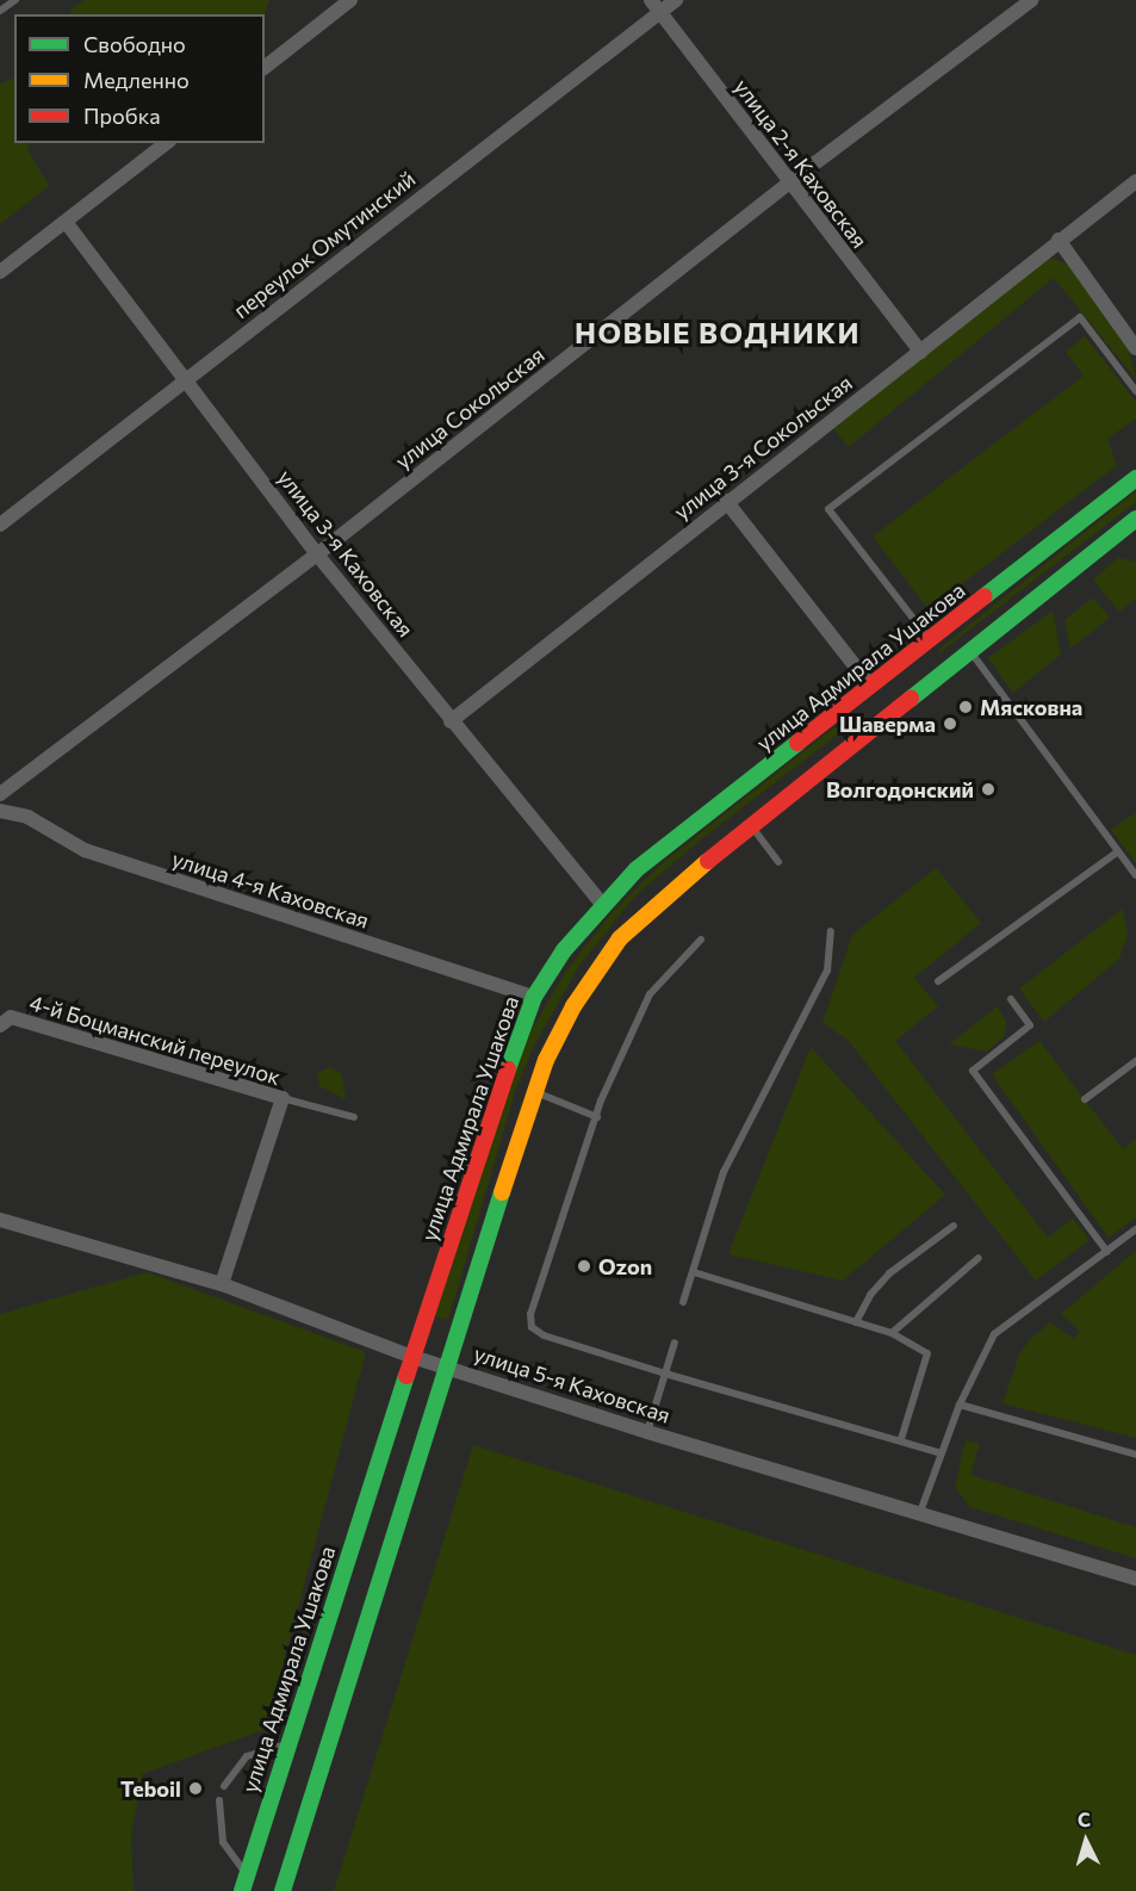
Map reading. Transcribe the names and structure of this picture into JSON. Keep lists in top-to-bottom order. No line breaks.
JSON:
{"streets":{"main road":["улица Адмирала Ушакова"],"street":["улица 2-я Каховская","переулок Омутинский","улица Сокольская","улица 3-я Сокольская","улица 3-я Каховская","улица 4-я Каховская","4-й Боцманский переулок","улица 5-я Каховская"]},"crossings":[["улица 2-я Каховская","переулок Омутинский"],["улица 2-я Каховская","улица Сокольская"],["улица 2-я Каховская","улица 3-я Сокольская"],["переулок Омутинский","улица 3-я Каховская"],["улица Сокольская","улица 3-я Каховская"],["улица 3-я Сокольская","улица 3-я Каховская"],["улица 3-я Каховская","улица Адмирала Ушакова"],["улица Адмирала Ушакова","улица 4-я Каховская"],["улица Адмирала Ушакова","улица 5-я Каховская"],["4-й Боцманский переулок","улица 5-я Каховская"]],"districts":["НОВЫЕ ВОДНИКИ"],"places":["Мясковна","Шаверма","Волгодонский","Ozon","Teboil"],"legend":["Свободно","Медленно","Пробка"],"north":"top"}
